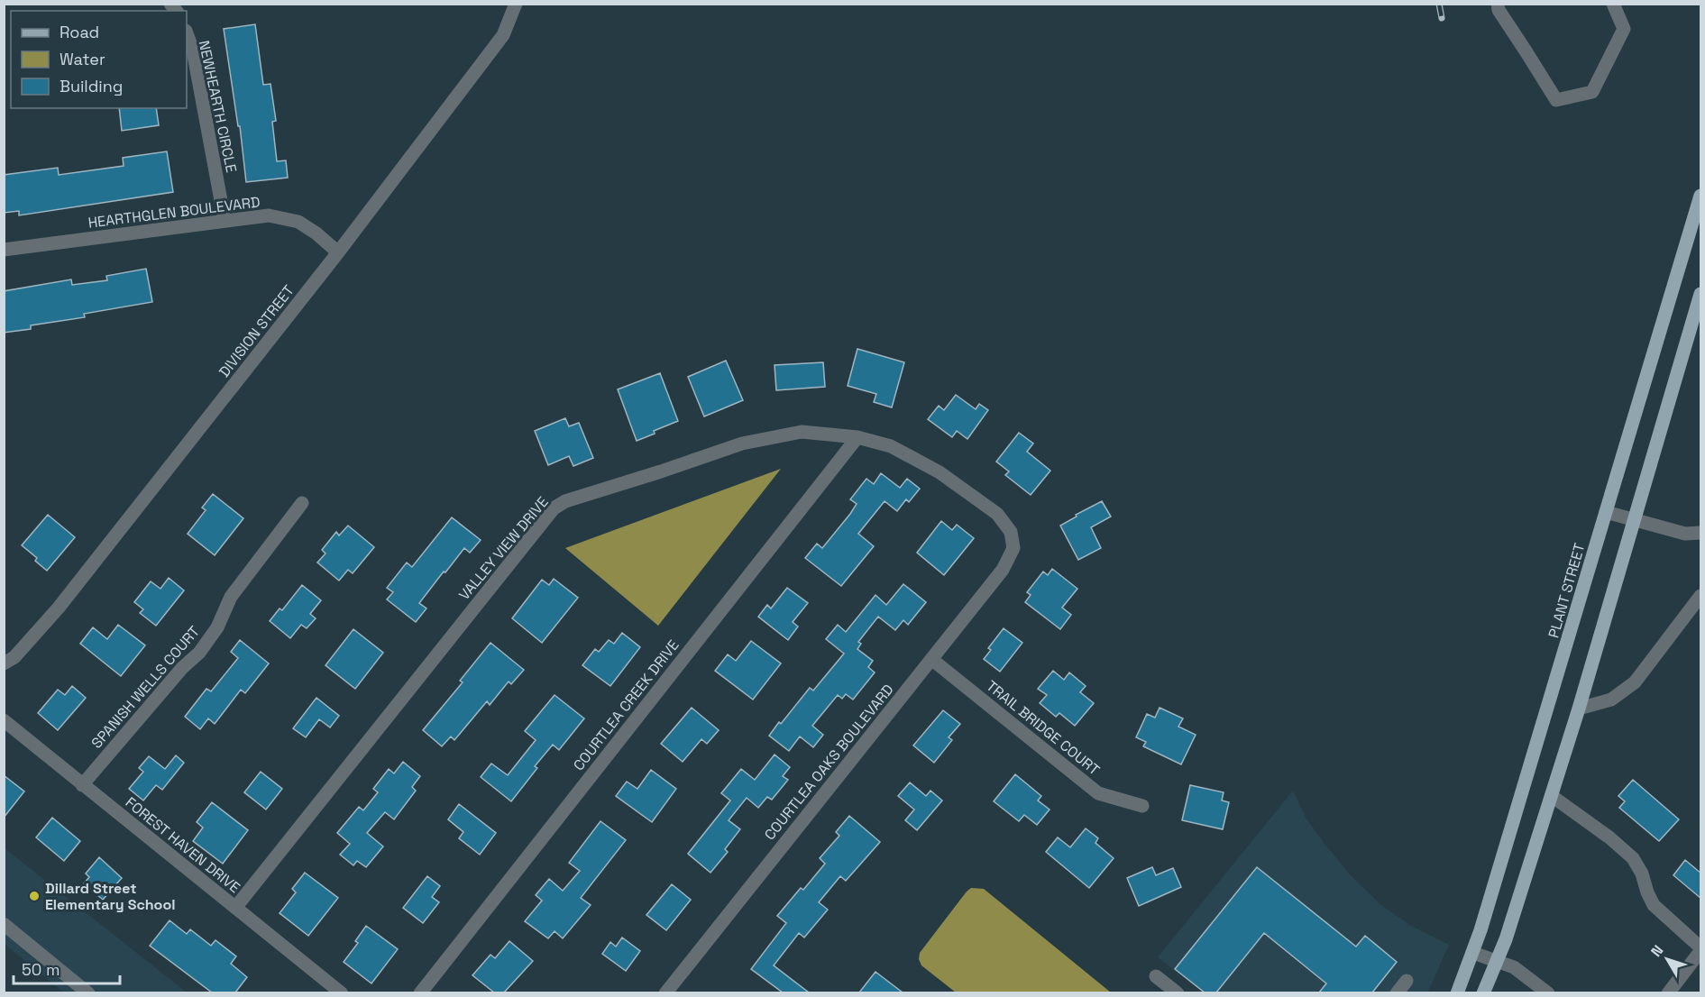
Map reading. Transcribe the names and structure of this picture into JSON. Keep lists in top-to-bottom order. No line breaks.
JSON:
{"streets":{"main road":["PLANT STREET"],"street":["NEWHEARTH CIRCLE","HEARTHGLEN BOULEVARD","DIVISION STREET","VALLEY VIEW DRIVE","SPANISH WELLS COURT","COURTLEA CREEK DRIVE","TRAIL BRIDGE COURT","COURTLEA OAKS BOULEVARD","FOREST HAVEN DRIVE"]},"crossings":[["NEWHEARTH CIRCLE","HEARTHGLEN BOULEVARD"],["HEARTHGLEN BOULEVARD","DIVISION STREET"],["VALLEY VIEW DRIVE","COURTLEA CREEK DRIVE"],["VALLEY VIEW DRIVE","COURTLEA OAKS BOULEVARD"],["VALLEY VIEW DRIVE","FOREST HAVEN DRIVE"],["SPANISH WELLS COURT","FOREST HAVEN DRIVE"],["TRAIL BRIDGE COURT","COURTLEA OAKS BOULEVARD"]],"places":["Dillard Street Elementary School"],"legend":["Road","Water","Building"],"scale_bar":"50 m","north":"top left"}
